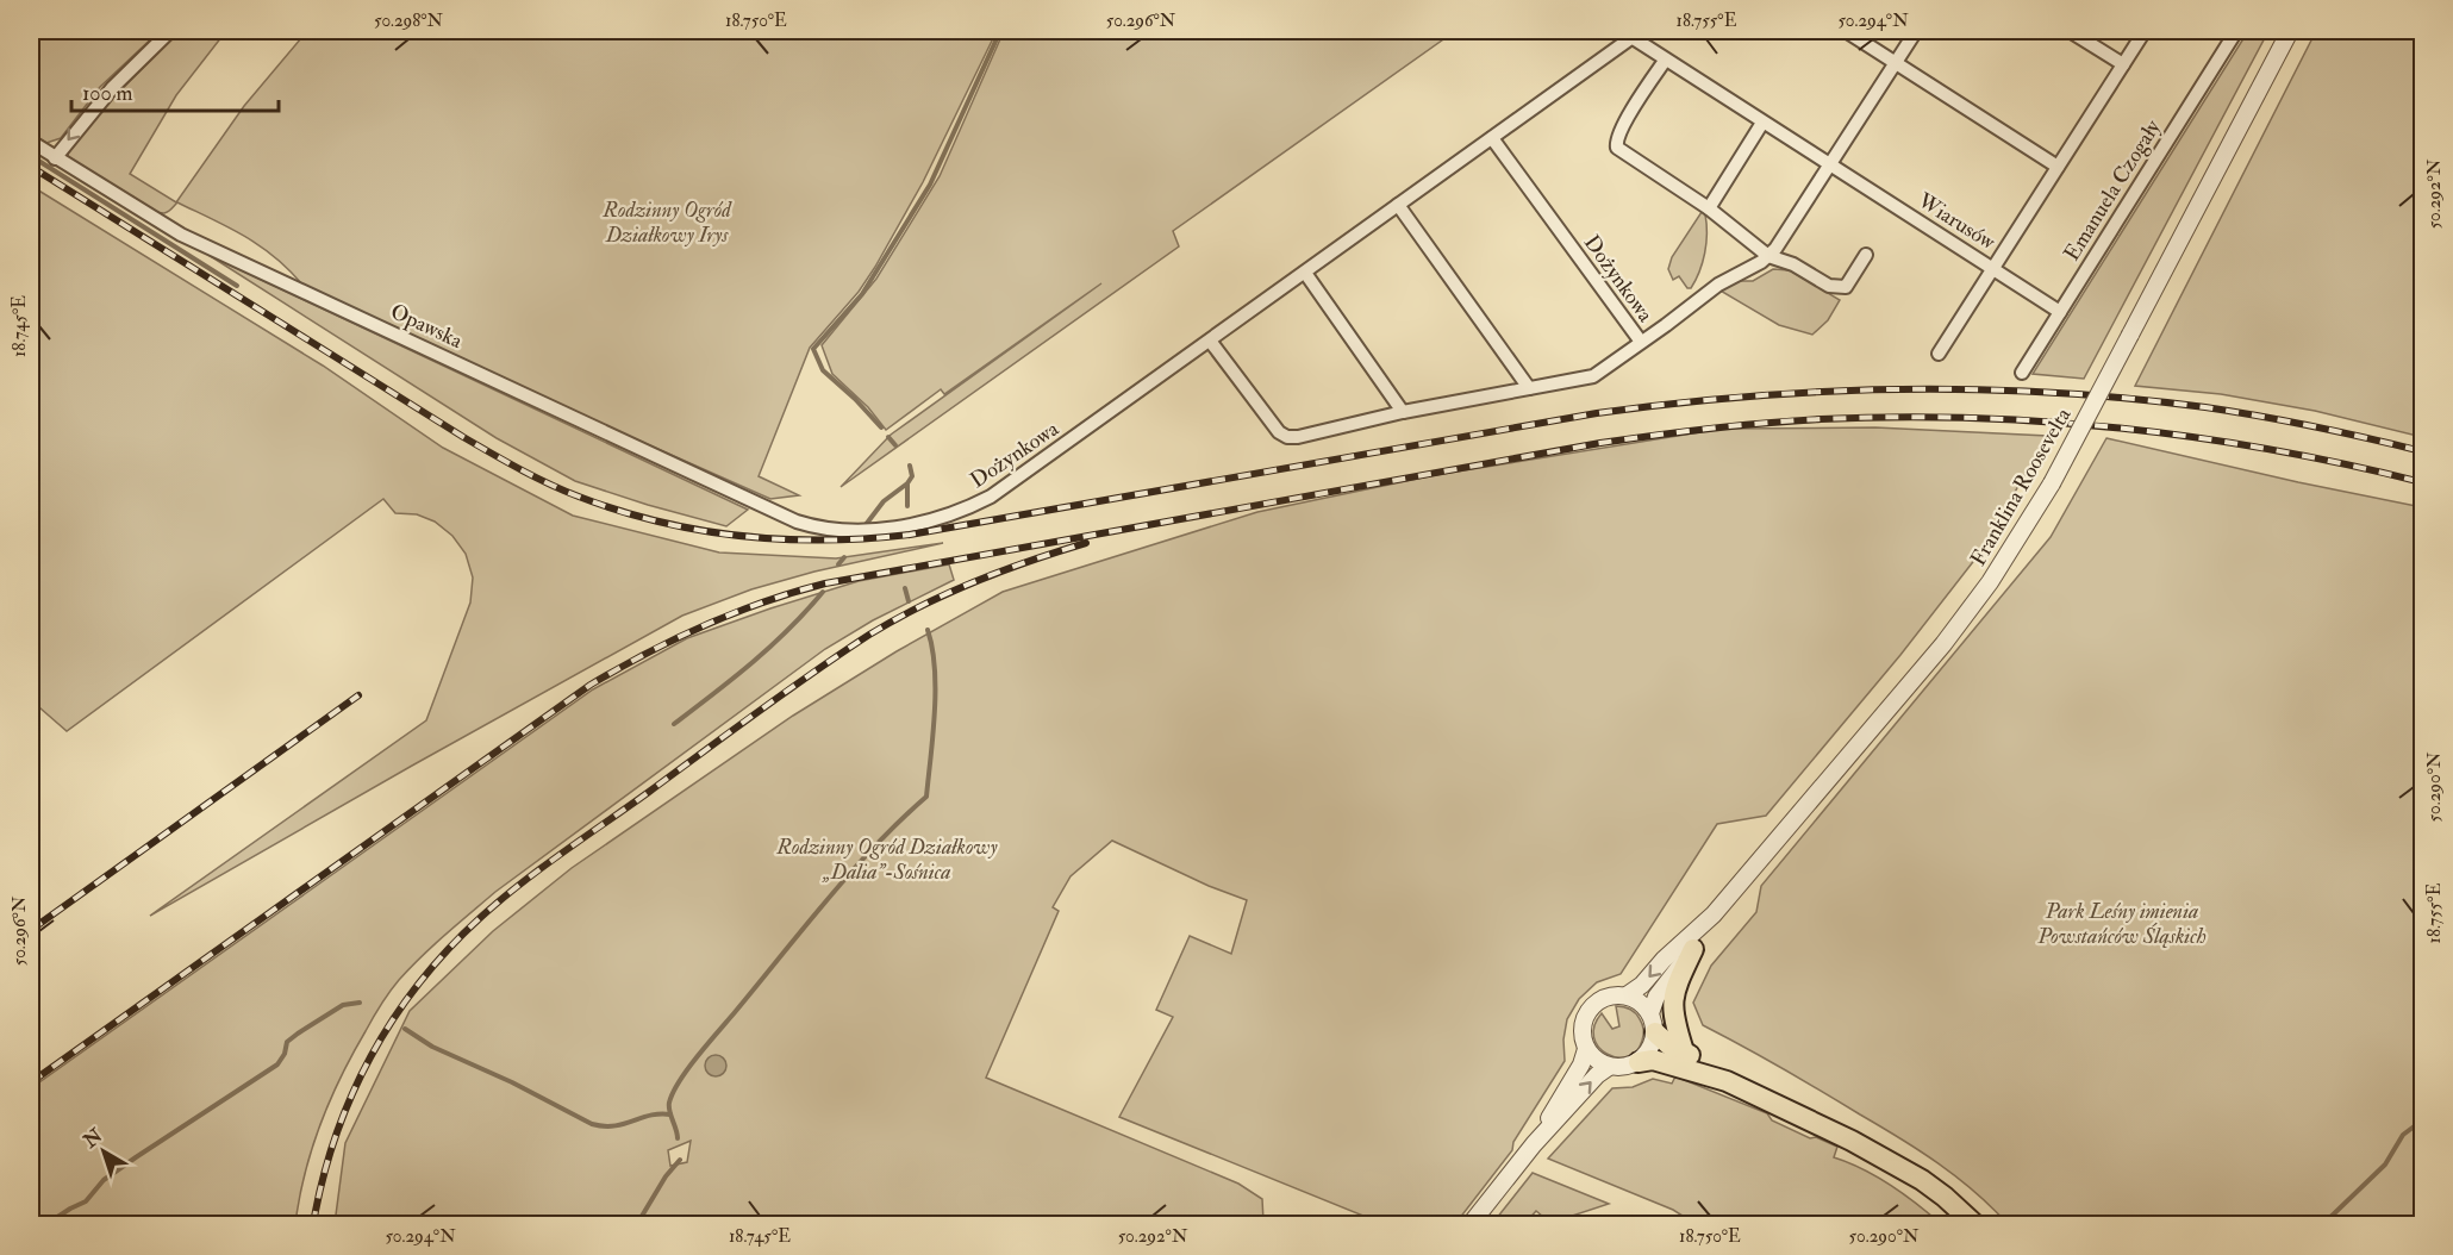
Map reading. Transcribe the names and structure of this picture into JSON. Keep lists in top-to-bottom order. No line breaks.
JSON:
{"streets":{"street":["Emanuela Czogały","Wiarusów","Dożynkowa","Opawska","Franklina Roosevelta"]},"crossings":[["Emanuela Czogały","Wiarusów"],["Wiarusów","Dożynkowa"],["Dożynkowa","Opawska"]],"parks":["Rodzinny Ogród Działkowy Irys","Rodzinny Ogród Działkowy „Dalia”-Sośnica","Park Leśny imienia Powstańców Śląskich"],"scale_bar":"100 m","north":"top left","coordinates":["50.298°N","18.750°E","50.296°N","18.755°E","50.294°N","50.292°N","18.745°E","50.290°N"]}
